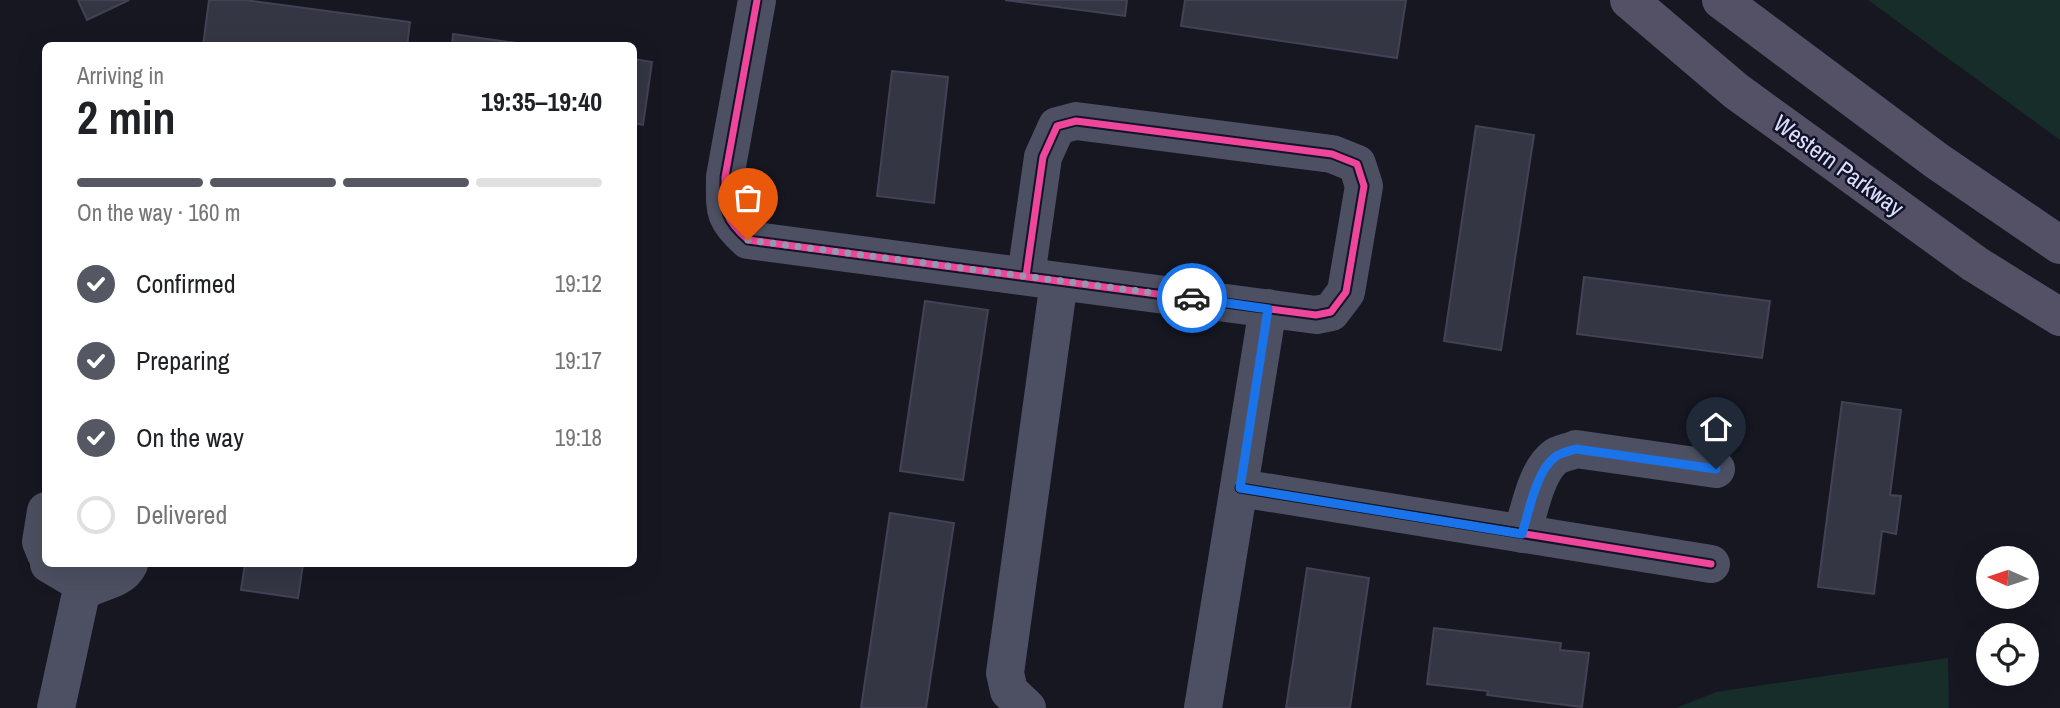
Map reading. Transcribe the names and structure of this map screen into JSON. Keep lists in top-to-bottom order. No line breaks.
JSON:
{"streets":{"main road":["Western Parkway"]},"north":"left","page":{"heading":["2 min","Arriving in","19:35–19:40"],"bar":"On the way · 160 m","list":[["Confirmed","19:12"],["Preparing","19:17"],["On the way","19:18"],"Delivered"]}}
